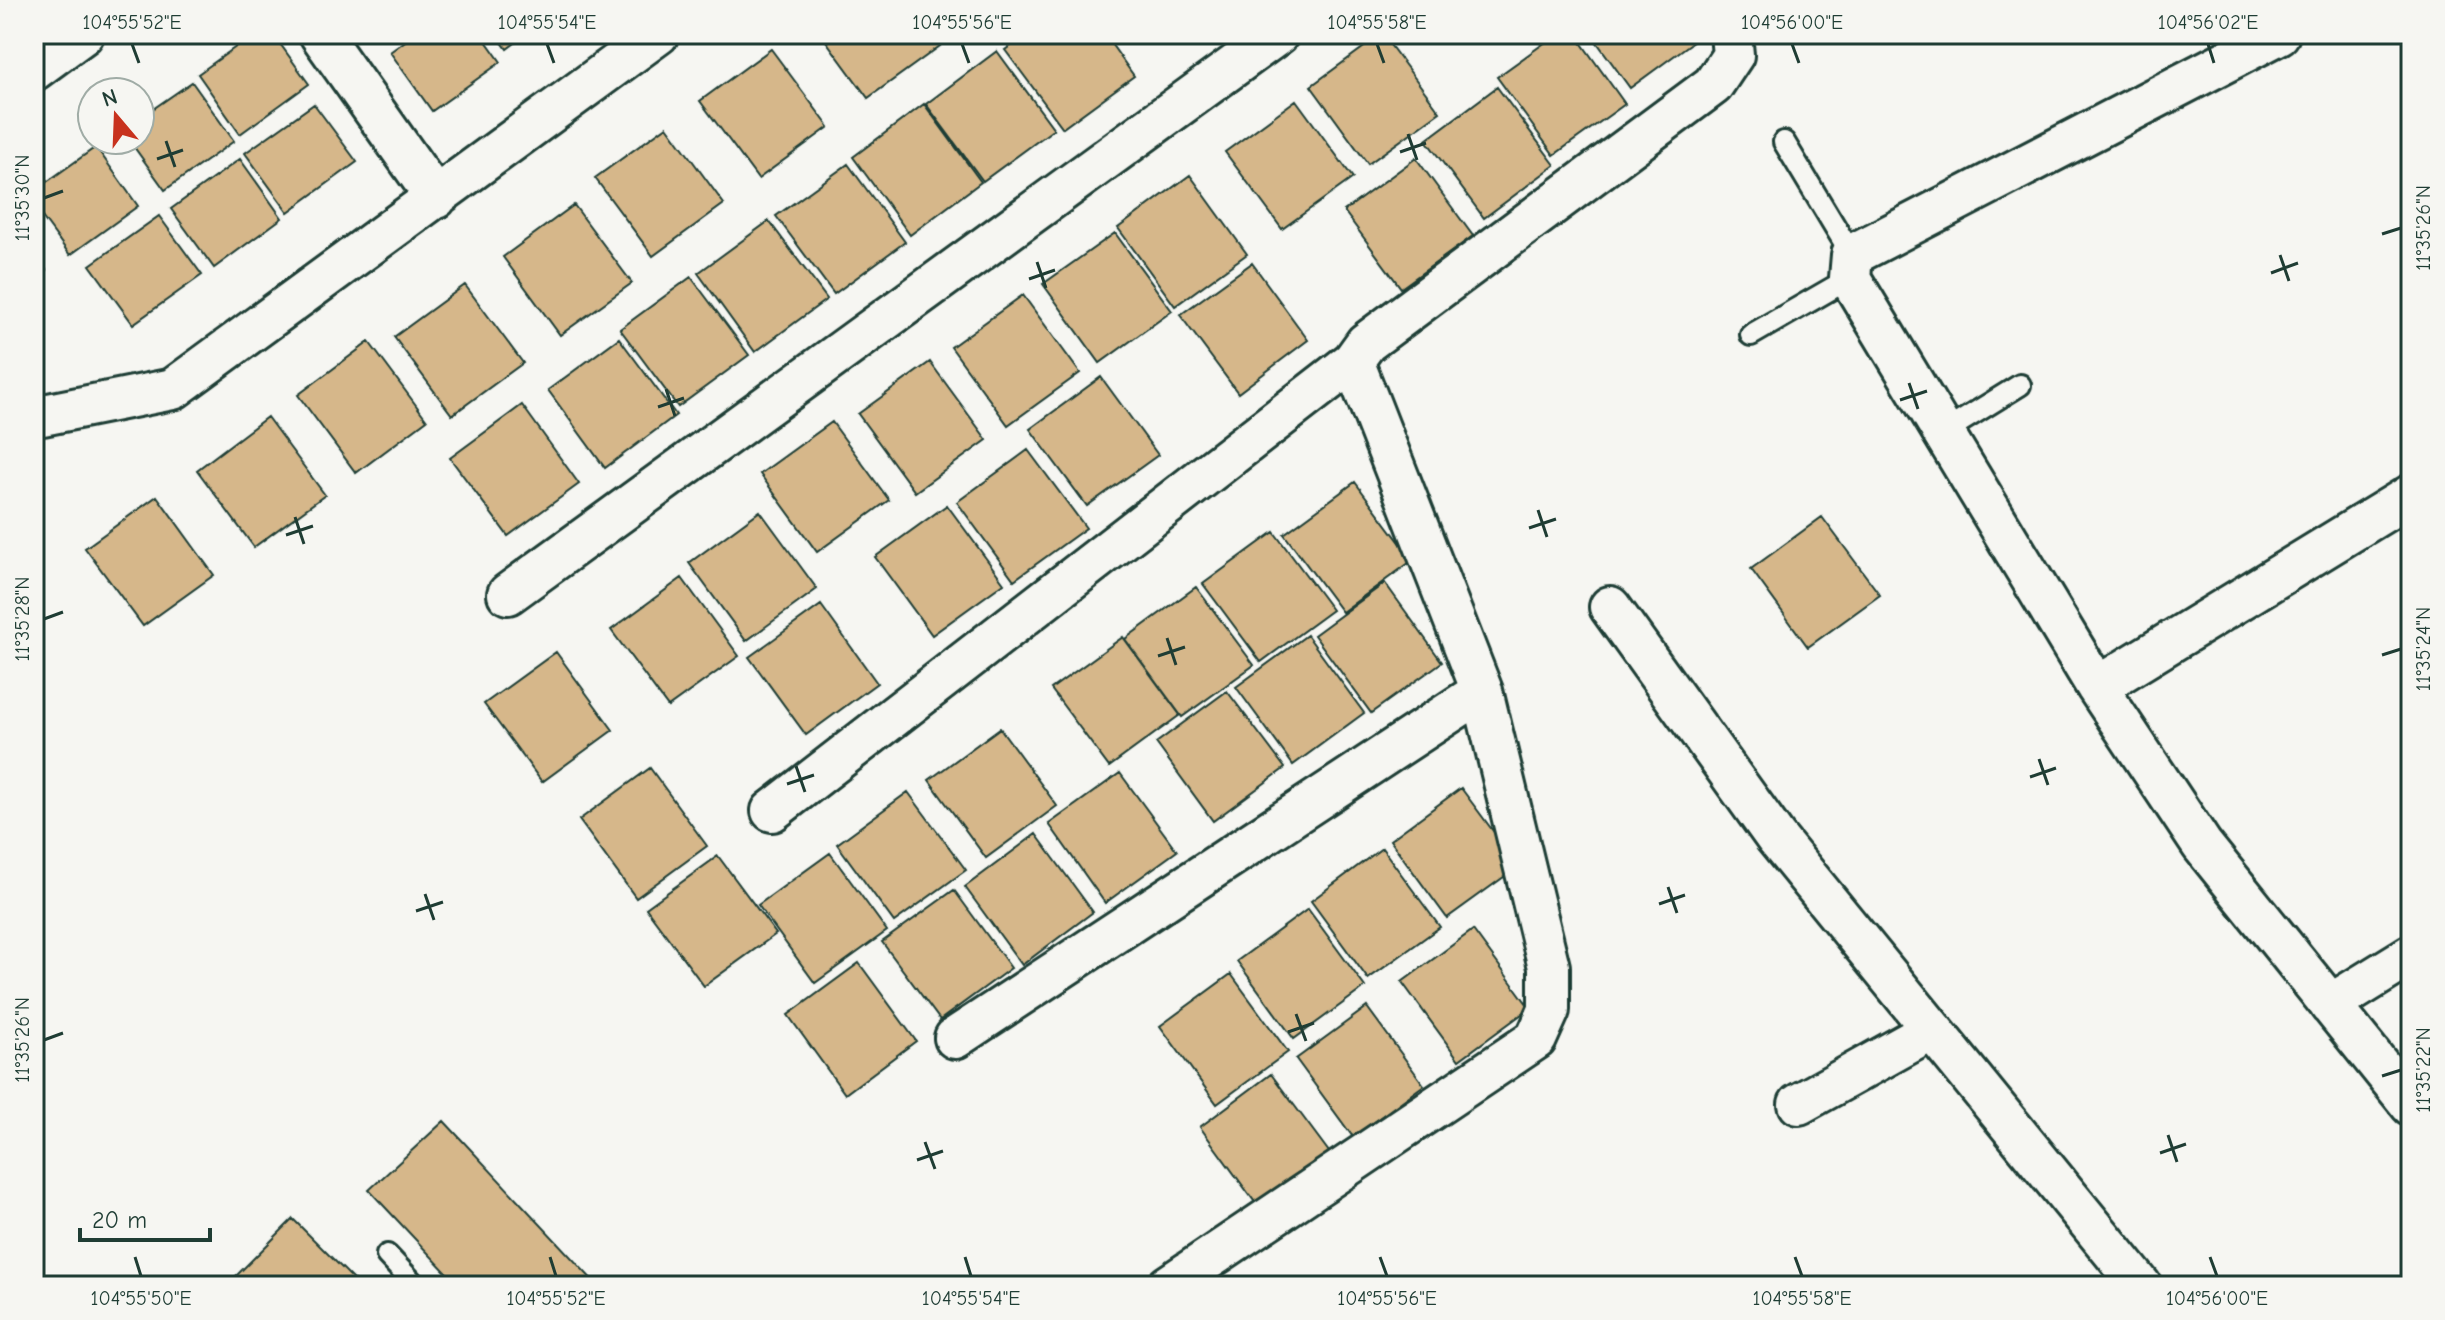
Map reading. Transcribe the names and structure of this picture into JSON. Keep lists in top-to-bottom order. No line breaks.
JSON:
{"scale_bar":"20 m","north":"top","coordinates":["104°55'52\"E","104°55'54\"E","104°55'56\"E","104°55'58\"E","104°56'00\"E","104°56'02\"E","11°35'30\"N","11°35'26\"N","11°35'28\"N","11°35'24\"N","11°35'22\"N","104°55'50\"E"]}
